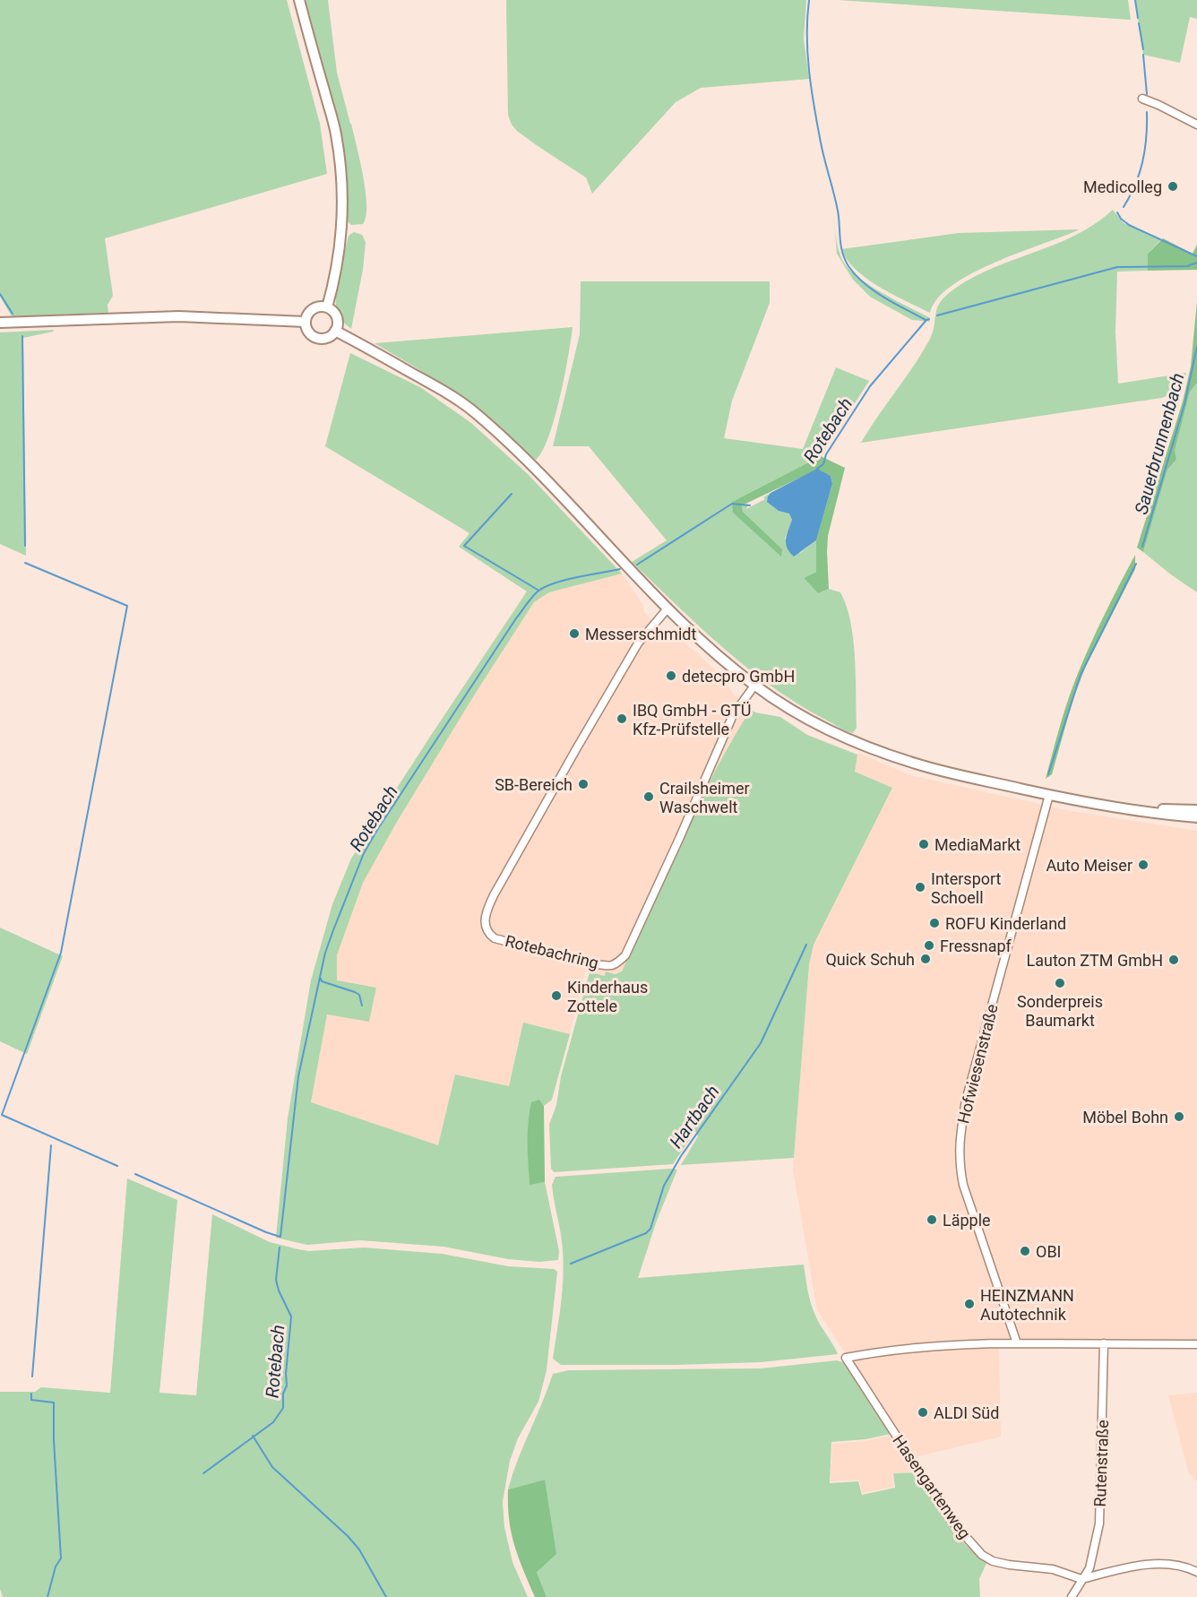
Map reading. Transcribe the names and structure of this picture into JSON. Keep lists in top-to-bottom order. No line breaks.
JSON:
{"streets":{"street":["Rotebachring","Hofwiesenstraße","Rutenstraße","Hasengartenweg"]},"crossings":[["Hofwiesenstraße","Hasengartenweg"],["Rutenstraße","Hasengartenweg"]],"water":["Rotebach","Sauerbrunnenbach","Hartbach"],"places":["Medicolleg","Messerschmidt","detecpro GmbH","IBQ GmbH - GTÜ Kfz-Prüfstelle","SB-Bereich","Crailsheimer Waschwelt","MediaMarkt","Auto Meiser","Intersport Schoell","ROFU Kinderland","Fressnapf","Quick Schuh","Lauton ZTM GmbH","Sonderpreis Baumarkt","Kinderhaus Zottele","Möbel Bohn","Läpple","OBI","HEINZMANN Autotechnik","ALDI Süd"]}
